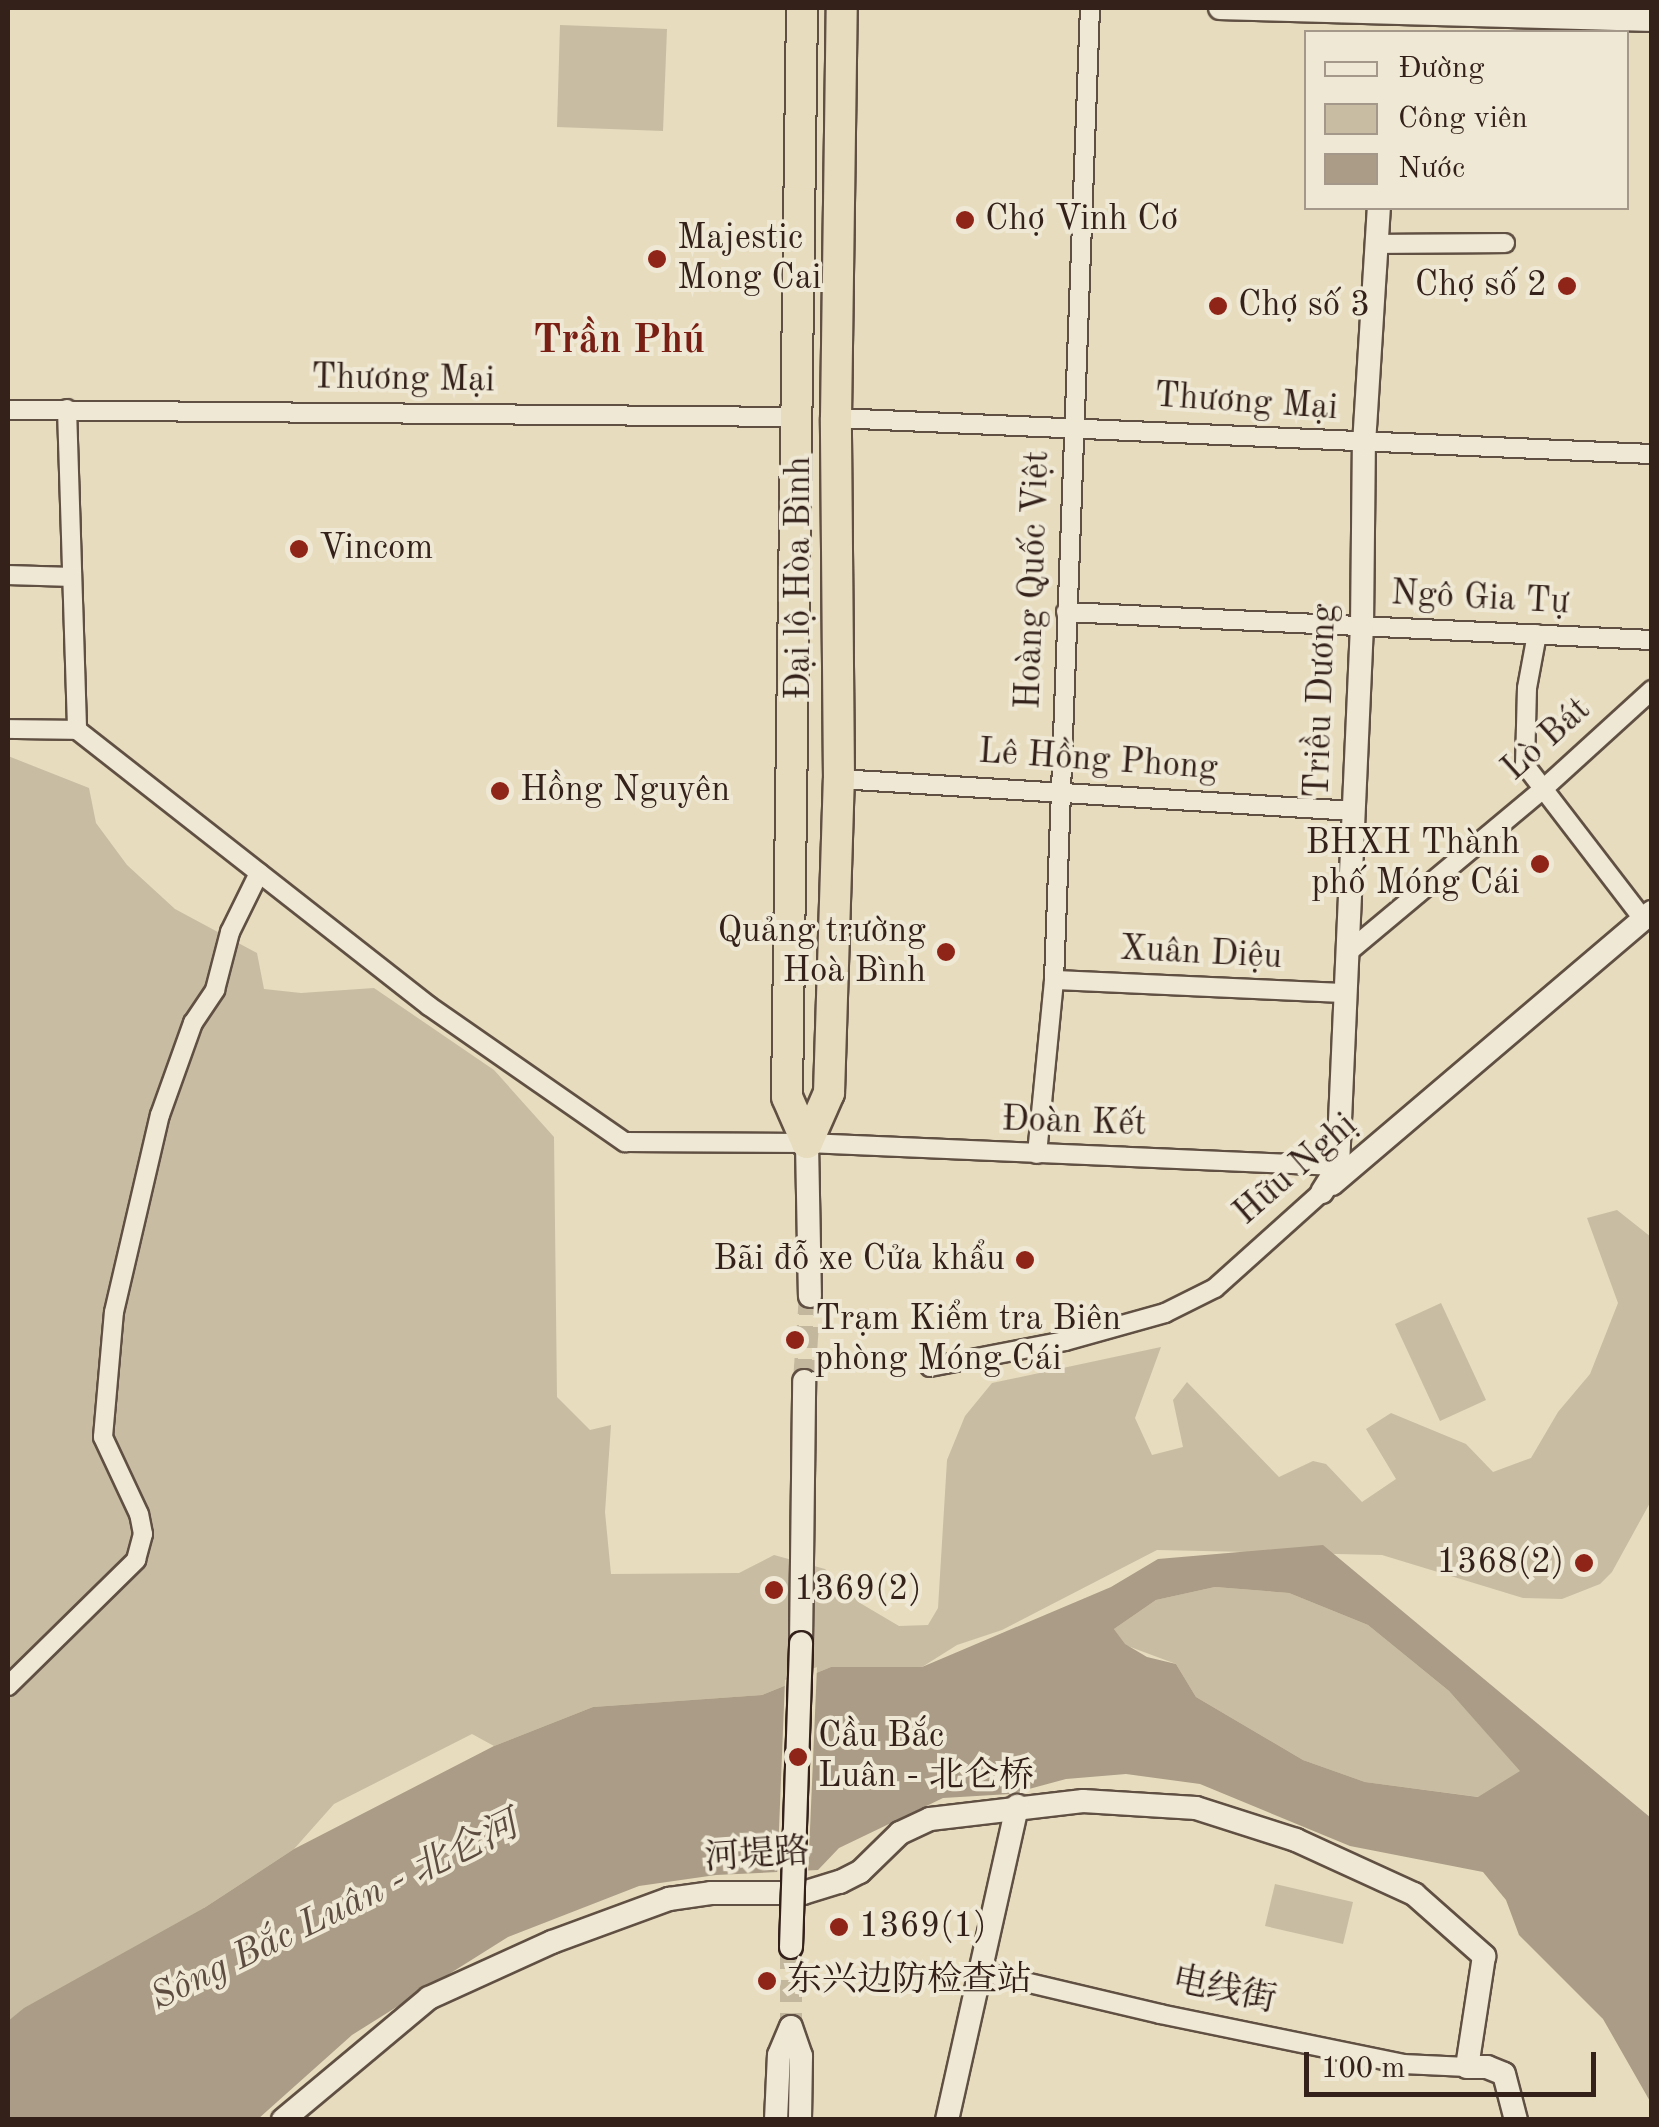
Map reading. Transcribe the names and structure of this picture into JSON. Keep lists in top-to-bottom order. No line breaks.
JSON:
{"streets":{"highway":["Đại lộ Hòa Bình"],"street":["Thương Mại","Hoàng Quốc Việt","Ngô Gia Tự","Triều Dương","Lò Bát","Lê Hồng Phong","Xuân Diệu","Đoàn Kết","Hữu Nghị","河堤路","电线街"]},"crossings":[["Thương Mại","Đại lộ Hòa Bình"],["Thương Mại","Hoàng Quốc Việt"],["Thương Mại","Triều Dương"],["Đại lộ Hòa Bình","Lê Hồng Phong"],["Đại lộ Hòa Bình","Đoàn Kết"],["Hoàng Quốc Việt","Ngô Gia Tự"],["Hoàng Quốc Việt","Lê Hồng Phong"],["Hoàng Quốc Việt","Xuân Diệu"],["Hoàng Quốc Việt","Đoàn Kết"],["Ngô Gia Tự","Triều Dương"],["Triều Dương","Lò Bát"],["Triều Dương","Lê Hồng Phong"],["Triều Dương","Xuân Diệu"],["Triều Dương","Đoàn Kết"],["Triều Dương","Hữu Nghị"],["河堤路","电线街"]],"districts":["Trần Phú"],"water":["Sông Bắc Luân - 北仑河"],"places":["Chợ Vinh Cơ","Majestic Mong Cai","Chợ số 2","Chợ số 3","Vincom","Hồng Nguyên","BHXH Thành phố Móng Cái","Quảng trường Hoà Bình","Bãi đỗ xe Cửa khẩu","Trạm Kiểm tra Biên phòng Móng Cái","1368(2)","1369(2)","Cầu Bắc Luân - 北仑桥","1369(1)","东兴边防检查站"],"legend":["Đường","Công viên","Nước"],"scale_bar":"100 m"}
